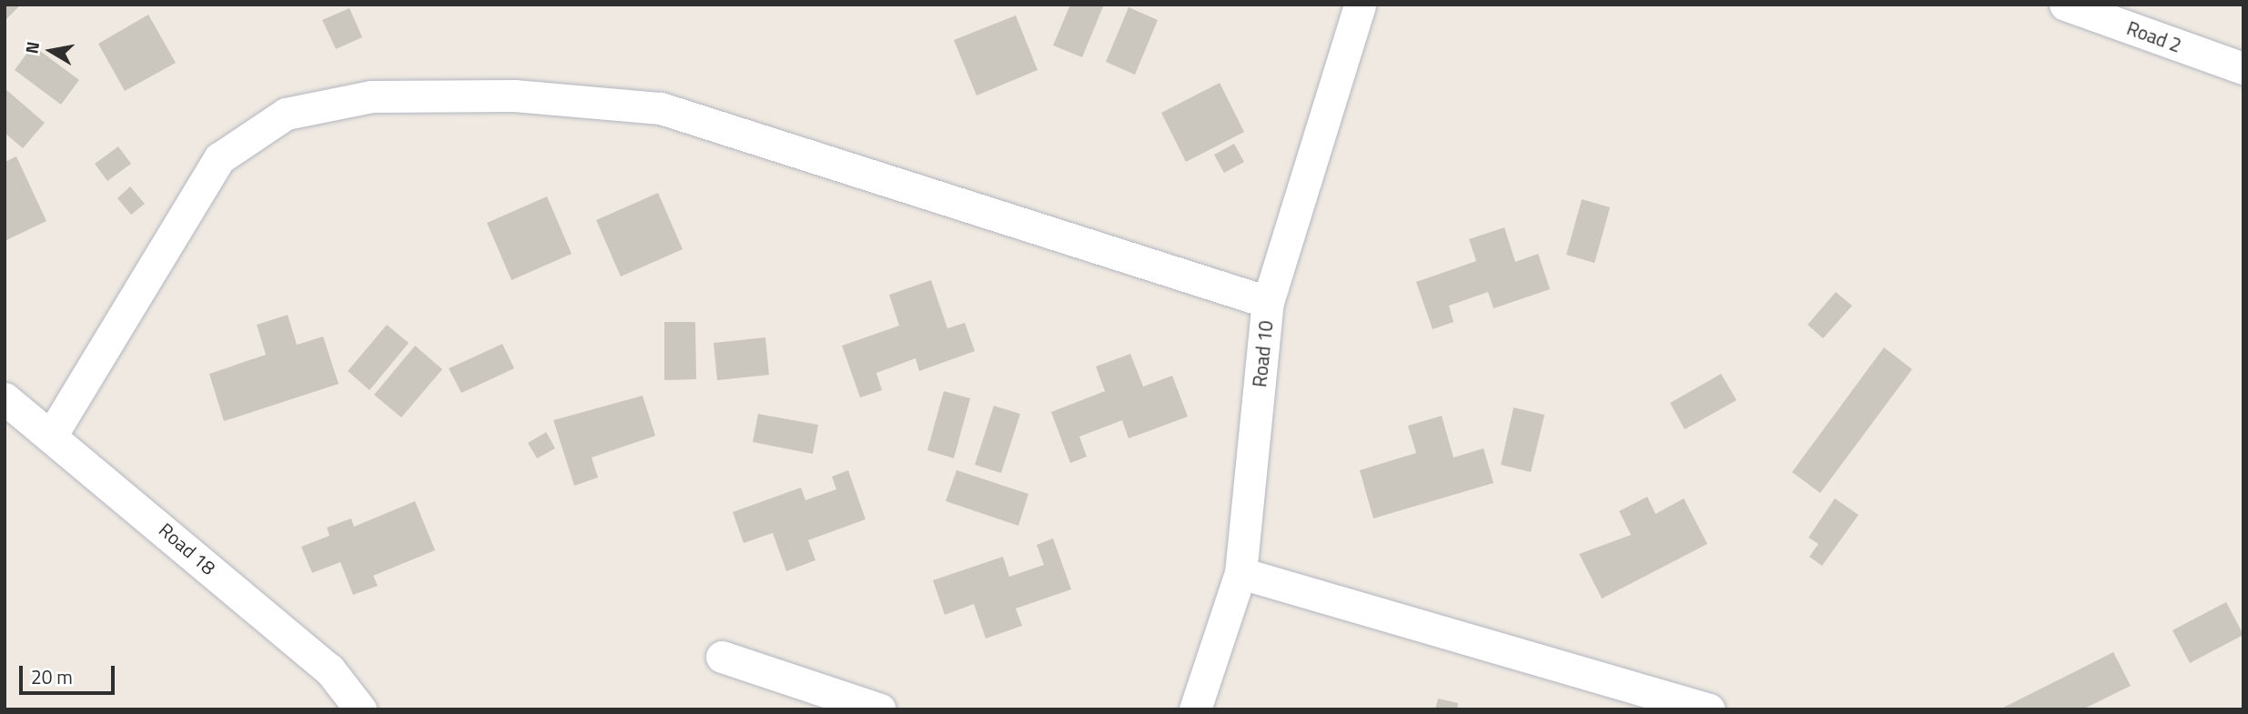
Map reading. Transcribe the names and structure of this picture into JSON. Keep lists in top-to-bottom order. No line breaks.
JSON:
{"streets":{"street":["Road 2","Road 10","Road 18"]},"scale_bar":"20 m","north":"left"}
